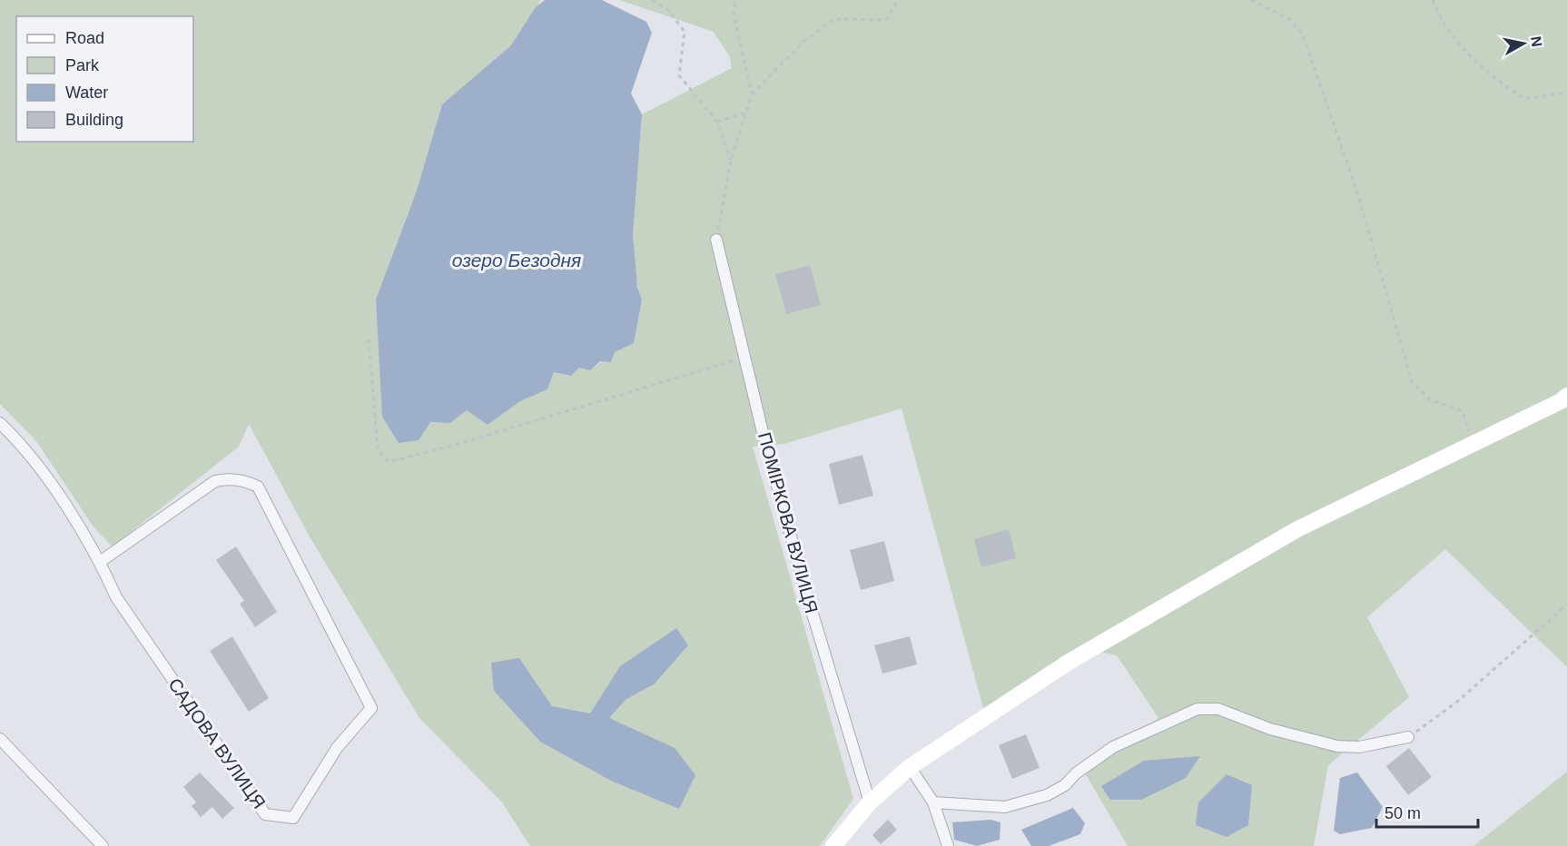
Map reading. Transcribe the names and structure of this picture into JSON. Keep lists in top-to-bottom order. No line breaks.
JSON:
{"streets":{"street":["ПОМІРКОВА ВУЛИЦЯ","САДОВА ВУЛИЦЯ"]},"water":["озеро Безодня"],"legend":["Road","Park","Water","Building"],"scale_bar":"50 m","north":"right"}
